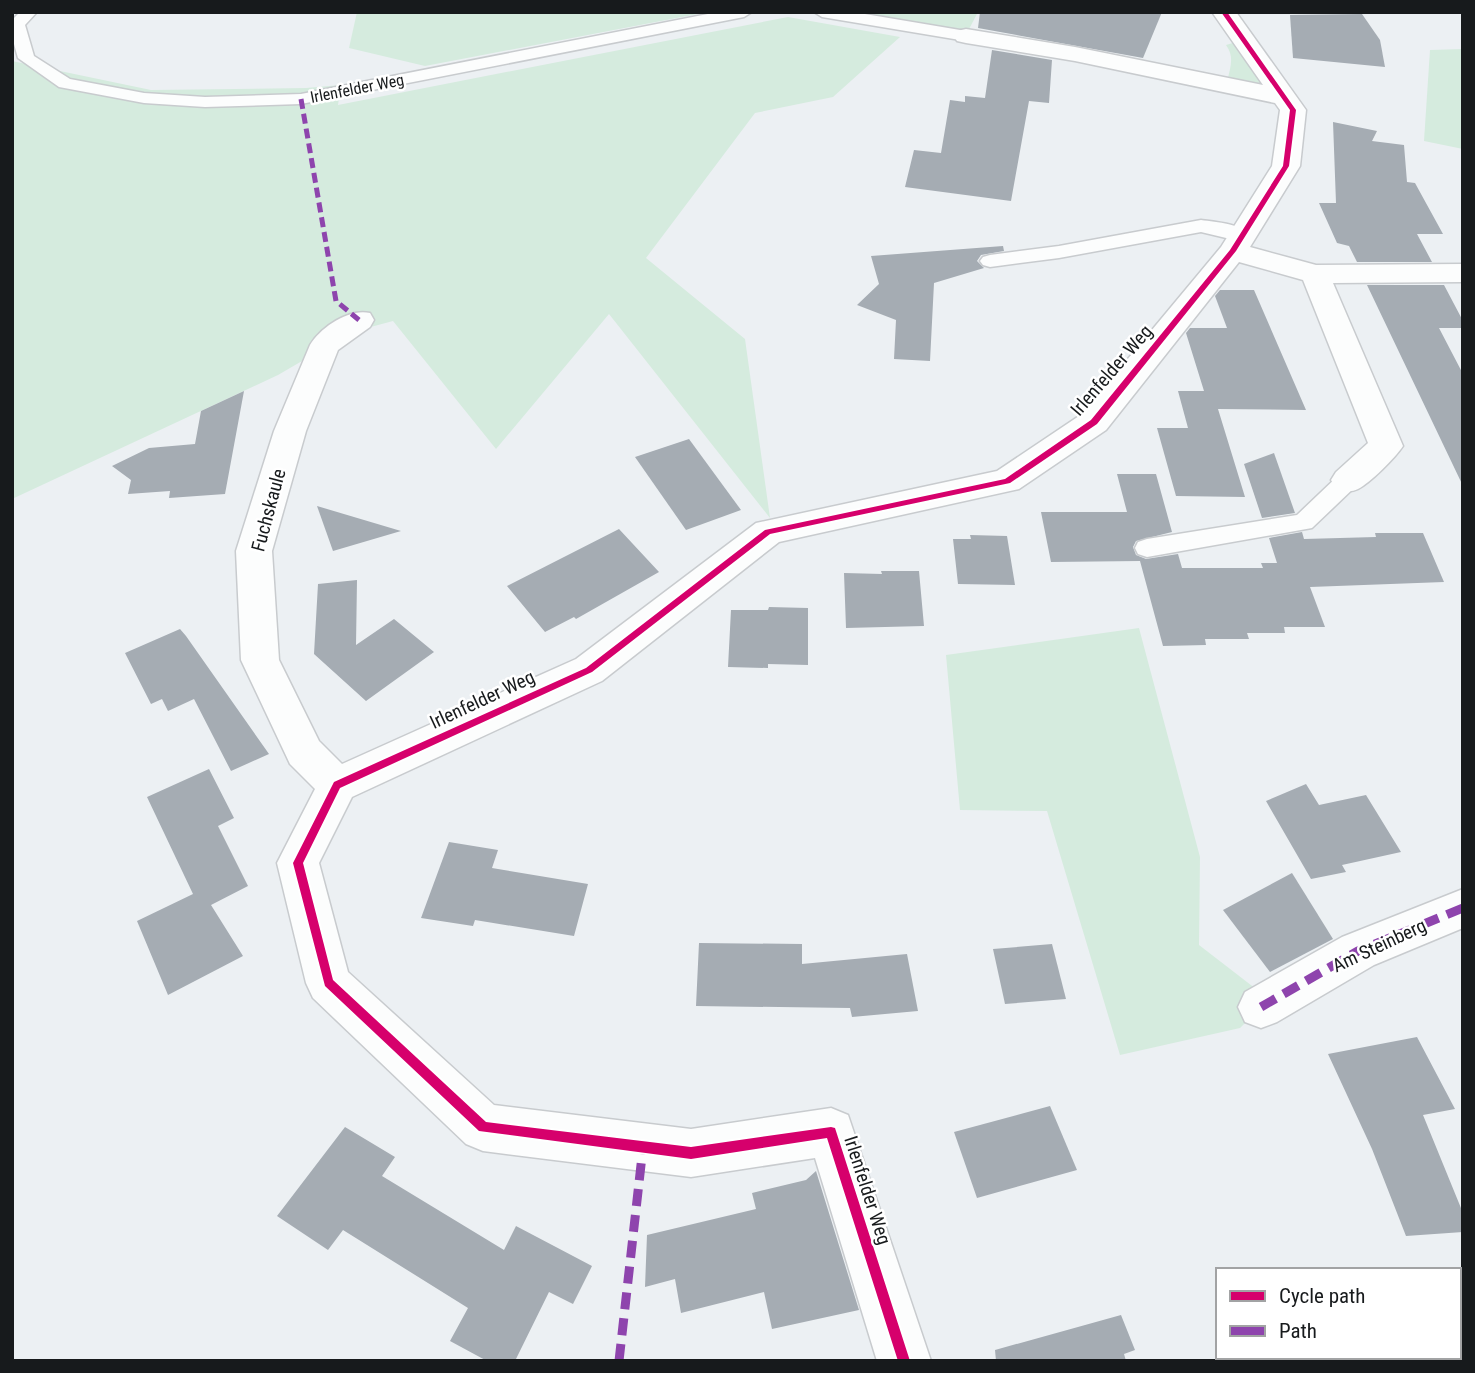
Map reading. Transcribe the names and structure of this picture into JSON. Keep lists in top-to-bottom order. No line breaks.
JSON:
{"streets":{"street":["Irlenfelder Weg","Fuchskaule","Am Steinberg"]},"crossings":[["Irlenfelder Weg","Fuchskaule"]],"legend":["Cycle path","Path"]}
